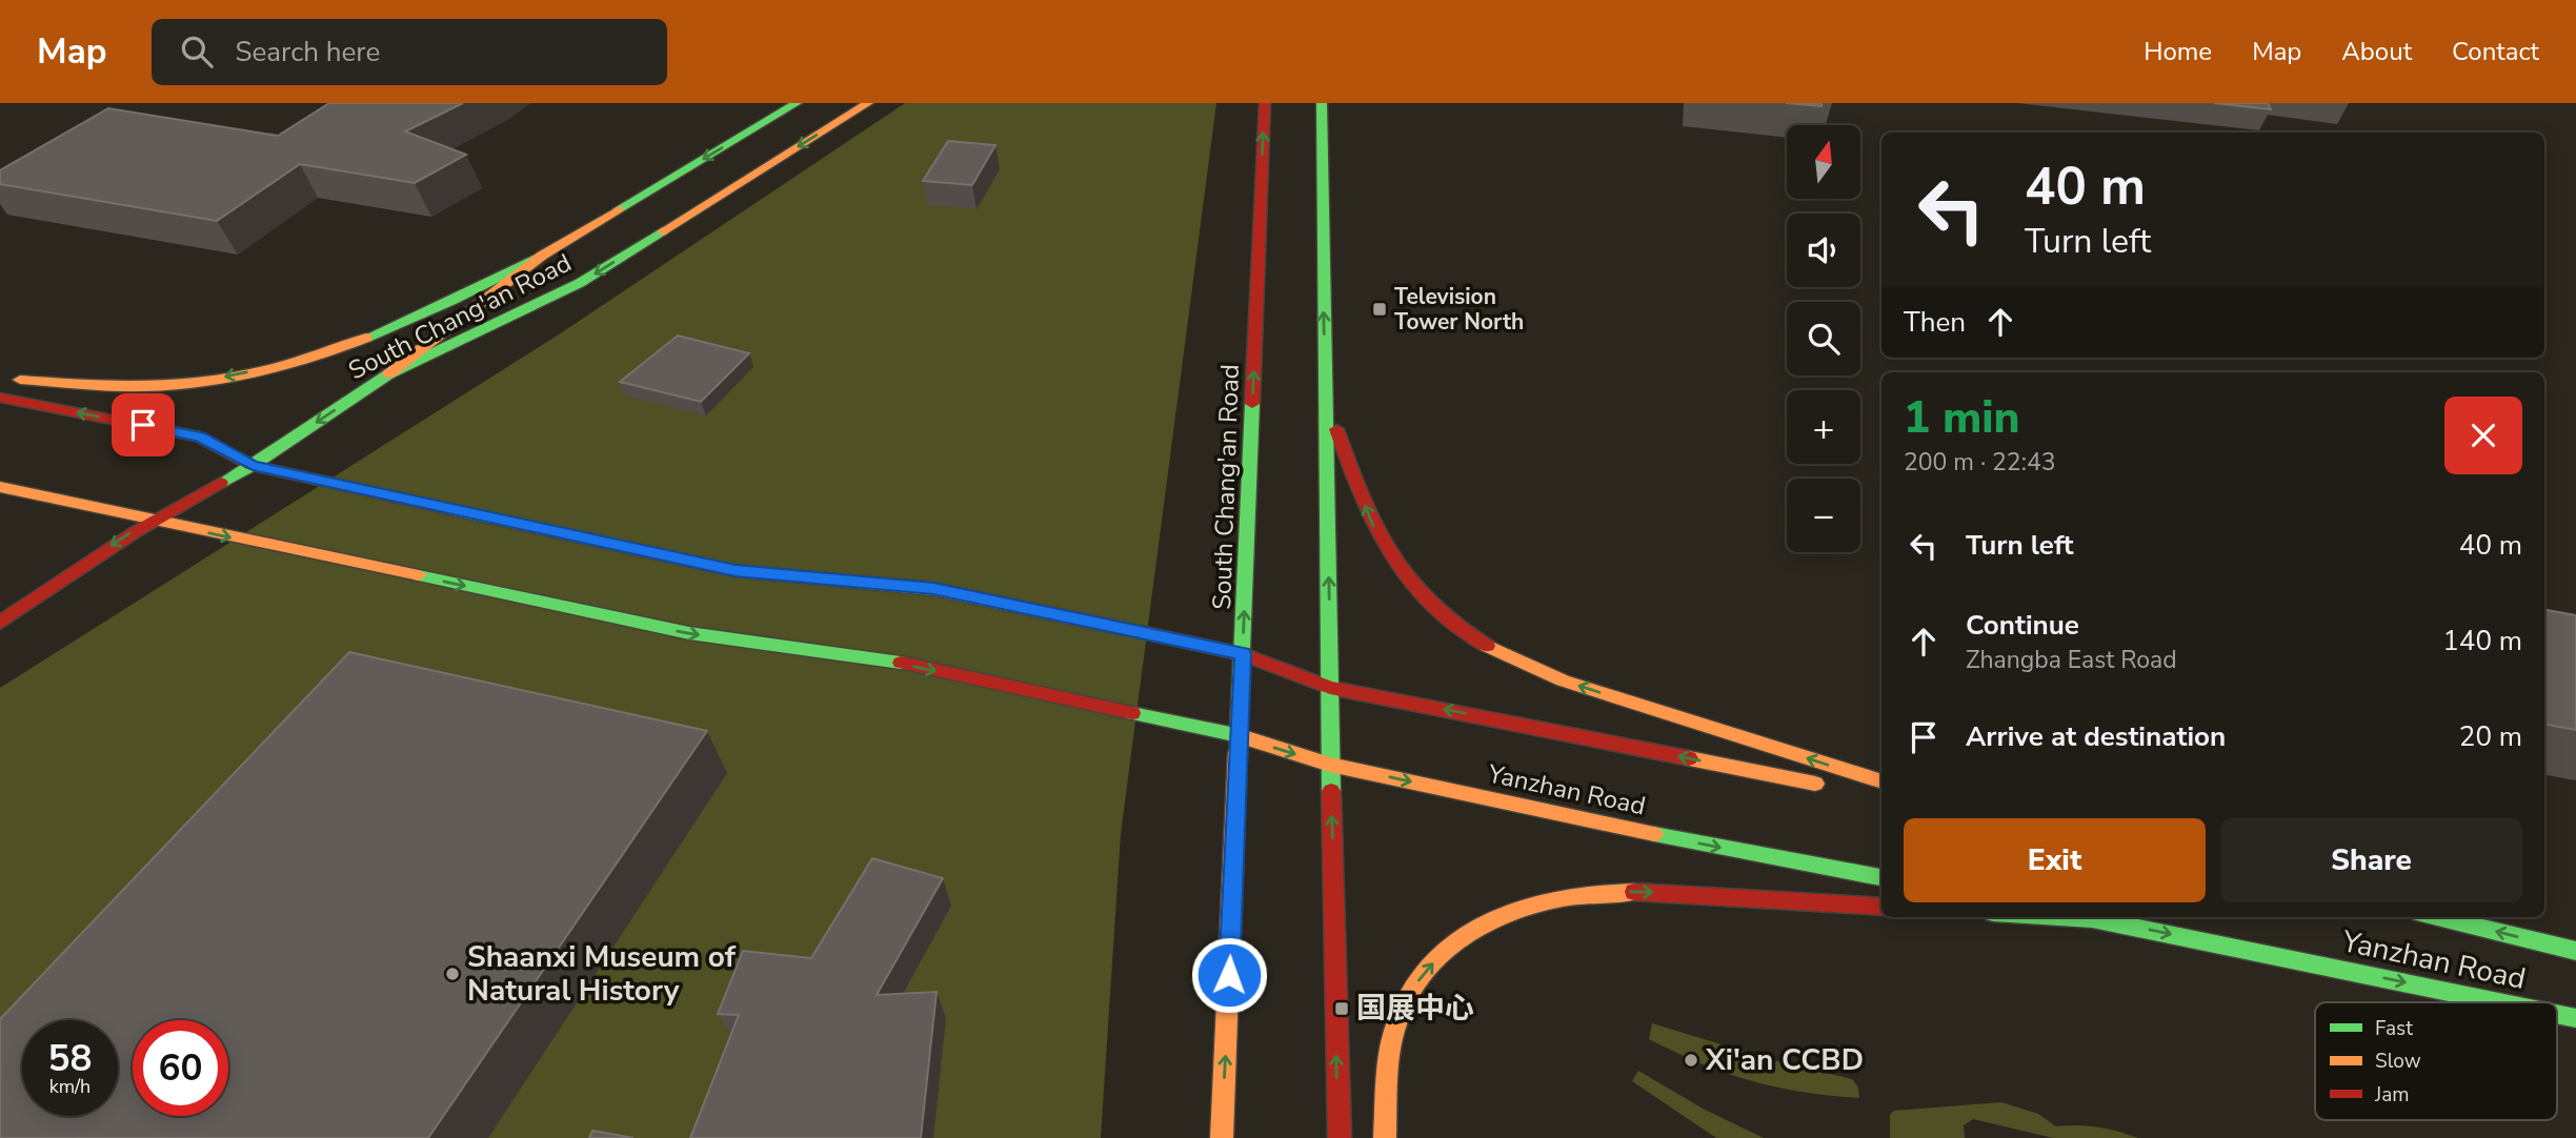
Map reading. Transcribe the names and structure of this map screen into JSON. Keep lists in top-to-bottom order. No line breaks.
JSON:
{"streets":{"main road":["South Chang'an Road","Yanzhan Road"]},"crossings":[["South Chang'an Road","Yanzhan Road"]],"places":{"transit":["Television Tower North","国展中心"],"other":["Shaanxi Museum of Natural History","Xi'an CCBD"]},"legend":["Fast","Slow","Jam"],"north":"top","page":{"header":"Map","search":"Search here","nav":["Home","Map","About","Contact"],"map_buttons":["+","−"],"turn":["40 m","Turn left"],"then":"Then","heading":["1 min","200 m · 22:43"],"list":[{"name":"Turn left","value":"40 m"},{"name":"Continue","note":"Zhangba East Road","value":"140 m"},{"name":"Arrive at destination","value":"20 m"}],"buttons":["Exit","Share"],"speed":"58 km/h","limit":"60"}}
